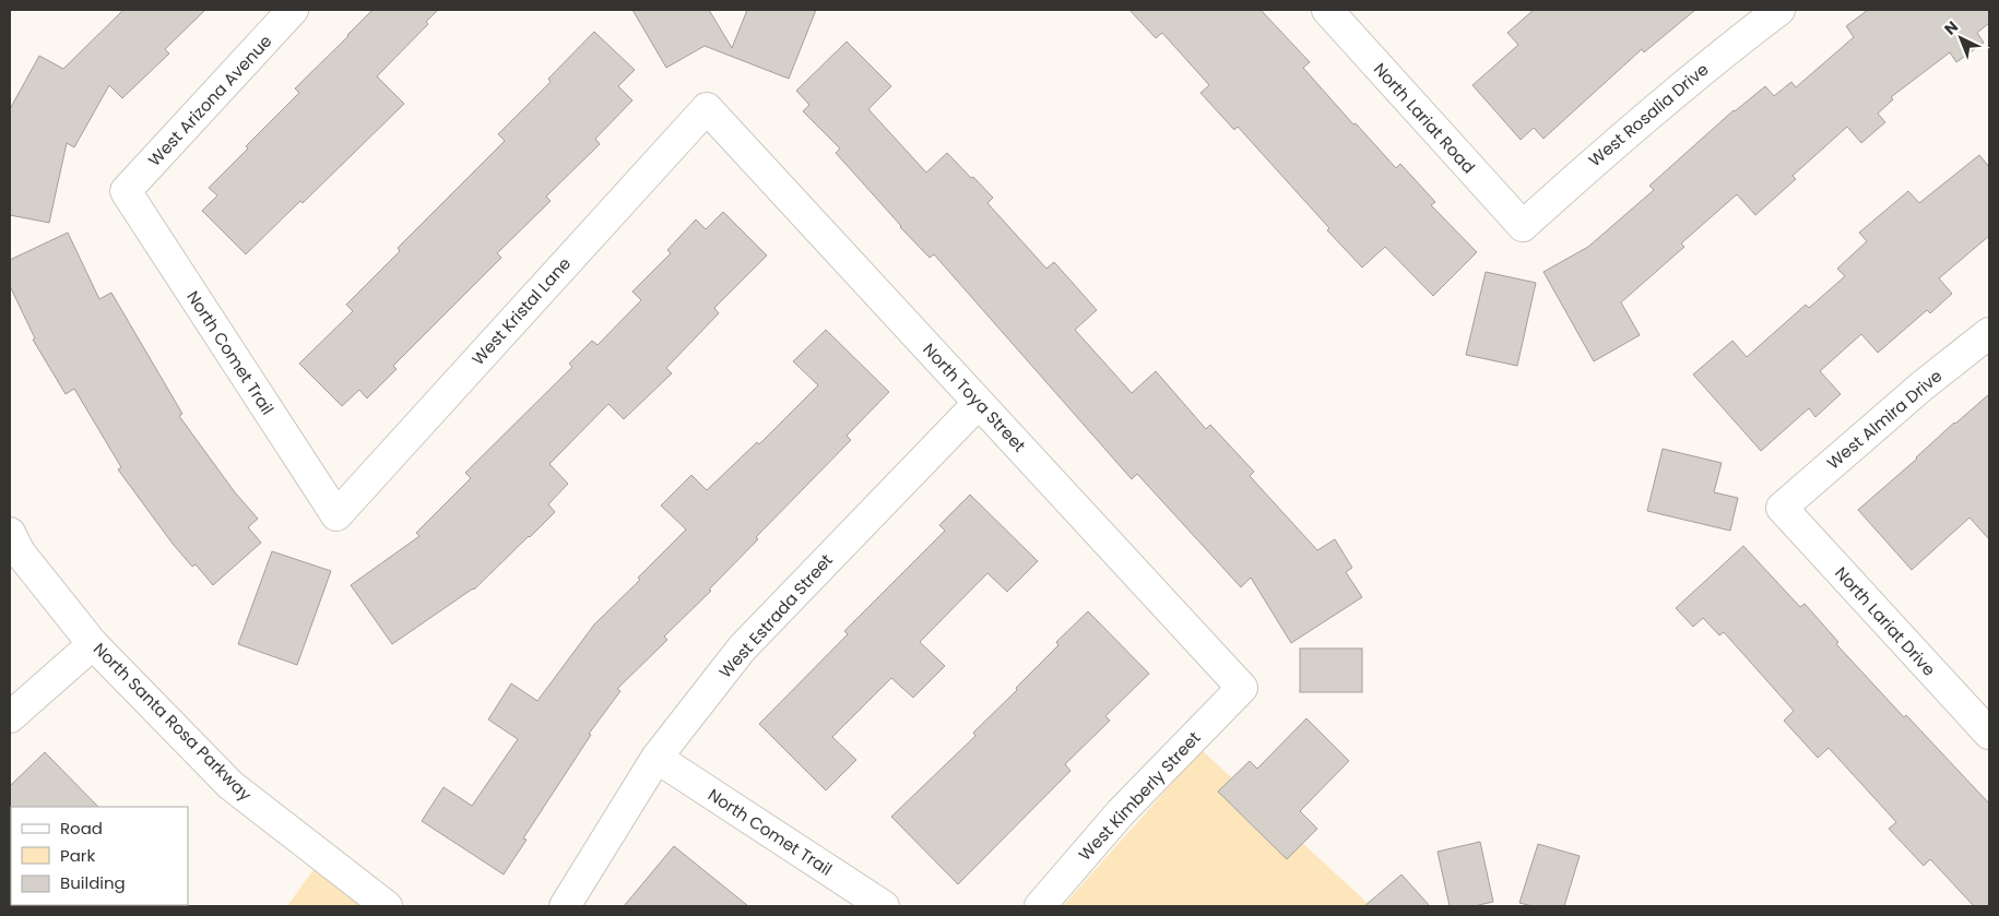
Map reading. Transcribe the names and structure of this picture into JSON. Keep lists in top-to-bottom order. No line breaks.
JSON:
{"streets":{"street":["West Arizona Avenue","West Rosalia Drive","North Lariat Road","West Kristal Lane","North Comet Trail","North Toya Street","West Almira Drive","West Estrada Street","North Lariat Drive","North Santa Rosa Parkway","West Kimberly Street"]},"crossings":[["West Arizona Avenue","North Comet Trail"],["West Rosalia Drive","North Lariat Road"],["West Kristal Lane","North Comet Trail"],["West Kristal Lane","North Toya Street"],["North Comet Trail","West Estrada Street"],["North Toya Street","West Estrada Street"],["North Toya Street","West Kimberly Street"],["West Almira Drive","North Lariat Drive"]],"legend":["Road","Park","Building"],"north":"top left"}
